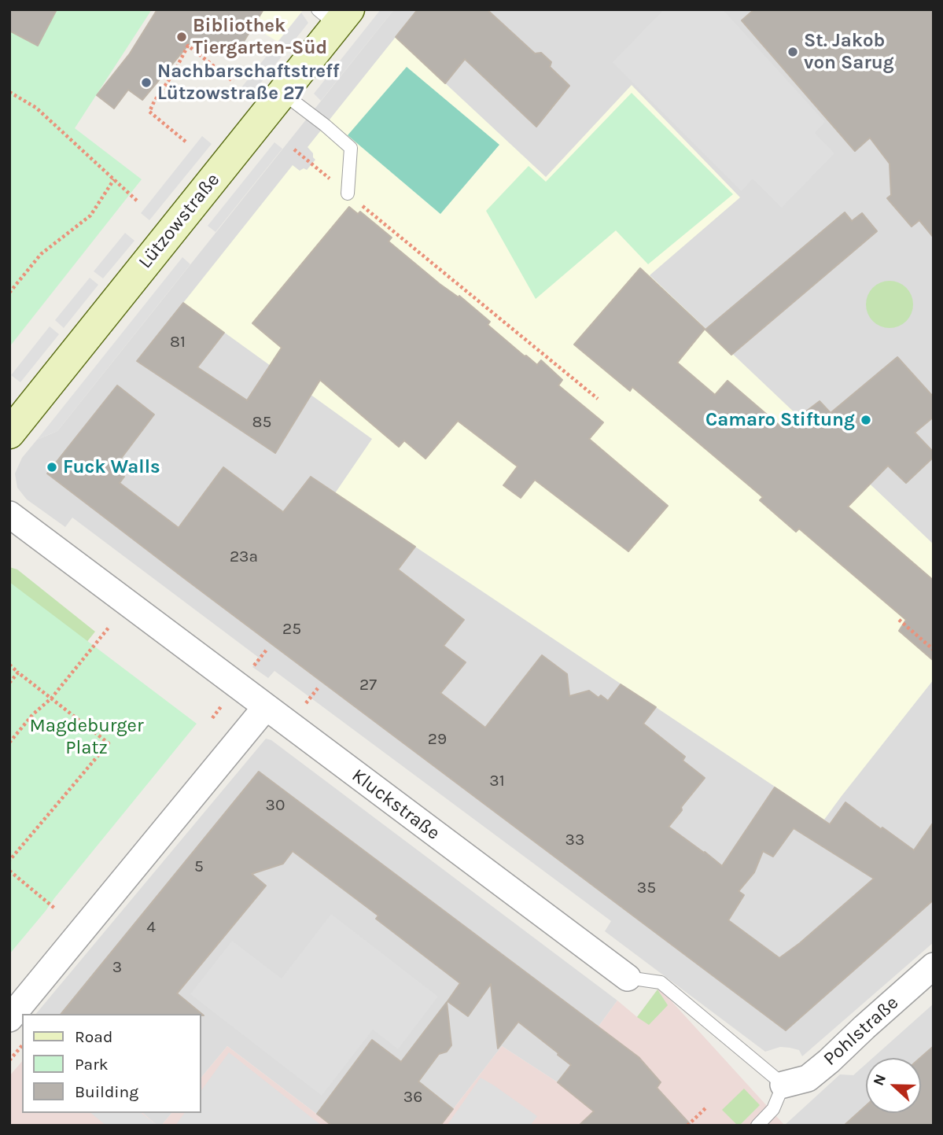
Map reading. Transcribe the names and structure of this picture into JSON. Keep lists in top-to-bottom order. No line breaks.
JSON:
{"streets":{"street":["Lützowstraße","Kluckstraße","Pohlstraße"]},"crossings":[["Kluckstraße","Pohlstraße"]],"parks":["Magdeburger Platz"],"places":["Bibliothek Tiergarten-Süd","St. Jakob von Sarug","Nachbarschaftstreff Lützowstraße 27","Camaro Stiftung","Fuck Walls"],"house_numbers":["81","85","23a","25","27","29","31","30","33","5","35","4","3","36"],"legend":["Road","Park","Building"],"north":"left"}
